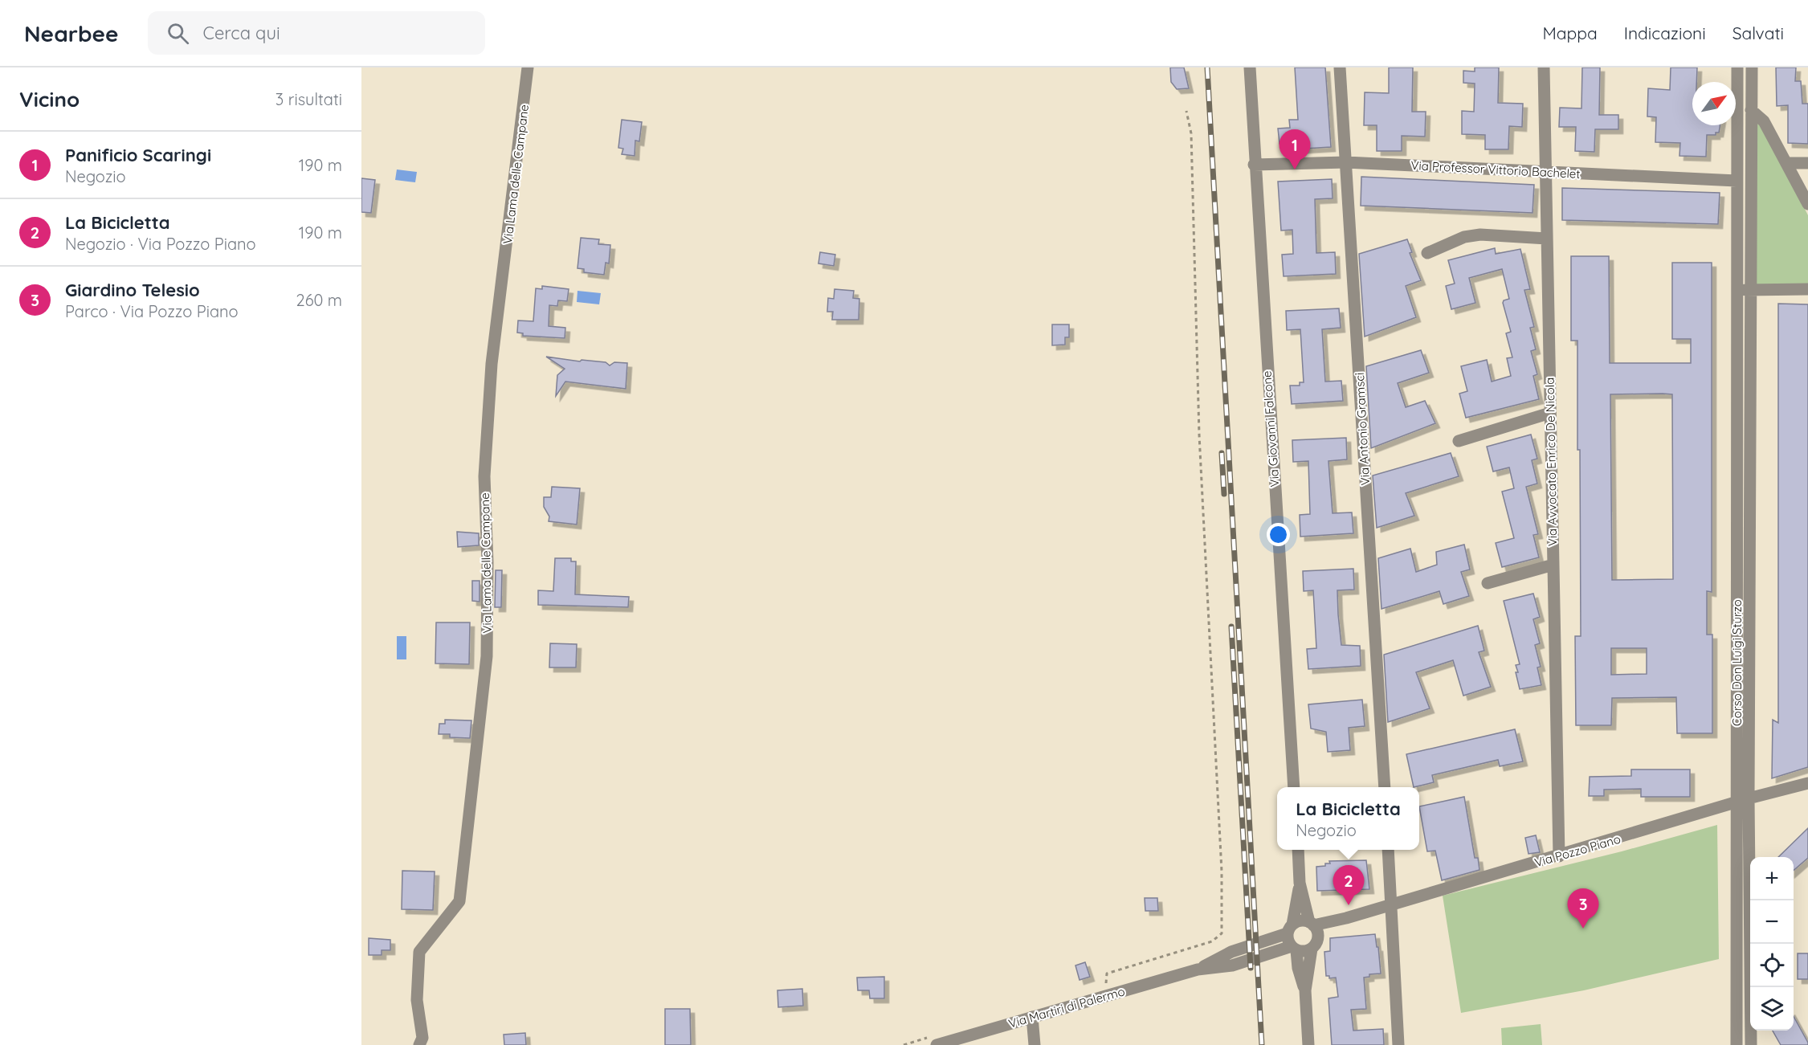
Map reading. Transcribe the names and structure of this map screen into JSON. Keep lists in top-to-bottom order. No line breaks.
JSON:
{"streets":{"street":["Via Professor Vittorio Bachelet","Via Lama delle Campane","Via Giovanni Falcone","Via Antonio Gramsci","Via Avvocato Enrico De Nicola","Corso Don Luigi Sturzo","Via Pozzo Piano","Via Martiri di Palermo"]},"crossings":[["Via Professor Vittorio Bachelet","Via Giovanni Falcone"],["Via Professor Vittorio Bachelet","Via Antonio Gramsci"],["Via Professor Vittorio Bachelet","Via Avvocato Enrico De Nicola"],["Via Professor Vittorio Bachelet","Corso Don Luigi Sturzo"],["Via Avvocato Enrico De Nicola","Via Pozzo Piano"],["Corso Don Luigi Sturzo","Via Pozzo Piano"],["Via Pozzo Piano","Via Martiri di Palermo"]],"north":"top right","page":{"header":"Nearbee","search":"Cerca qui","nav":["Mappa","Indicazioni","Salvati"],"heading":["Vicino","3 risultati"],"pins":["1","2","3"],"list":[{"mark":"1","name":"Panificio Scaringi","note":"Negozio","value":"190 m"},{"mark":"2","name":"La Bicicletta","note":"Negozio · Via Pozzo Piano","value":"190 m"},{"mark":"3","name":"Giardino Telesio","note":"Parco · Via Pozzo Piano","value":"260 m"}],"popup":["La Bicicletta","Negozio"],"map_buttons":["+","−"]}}
